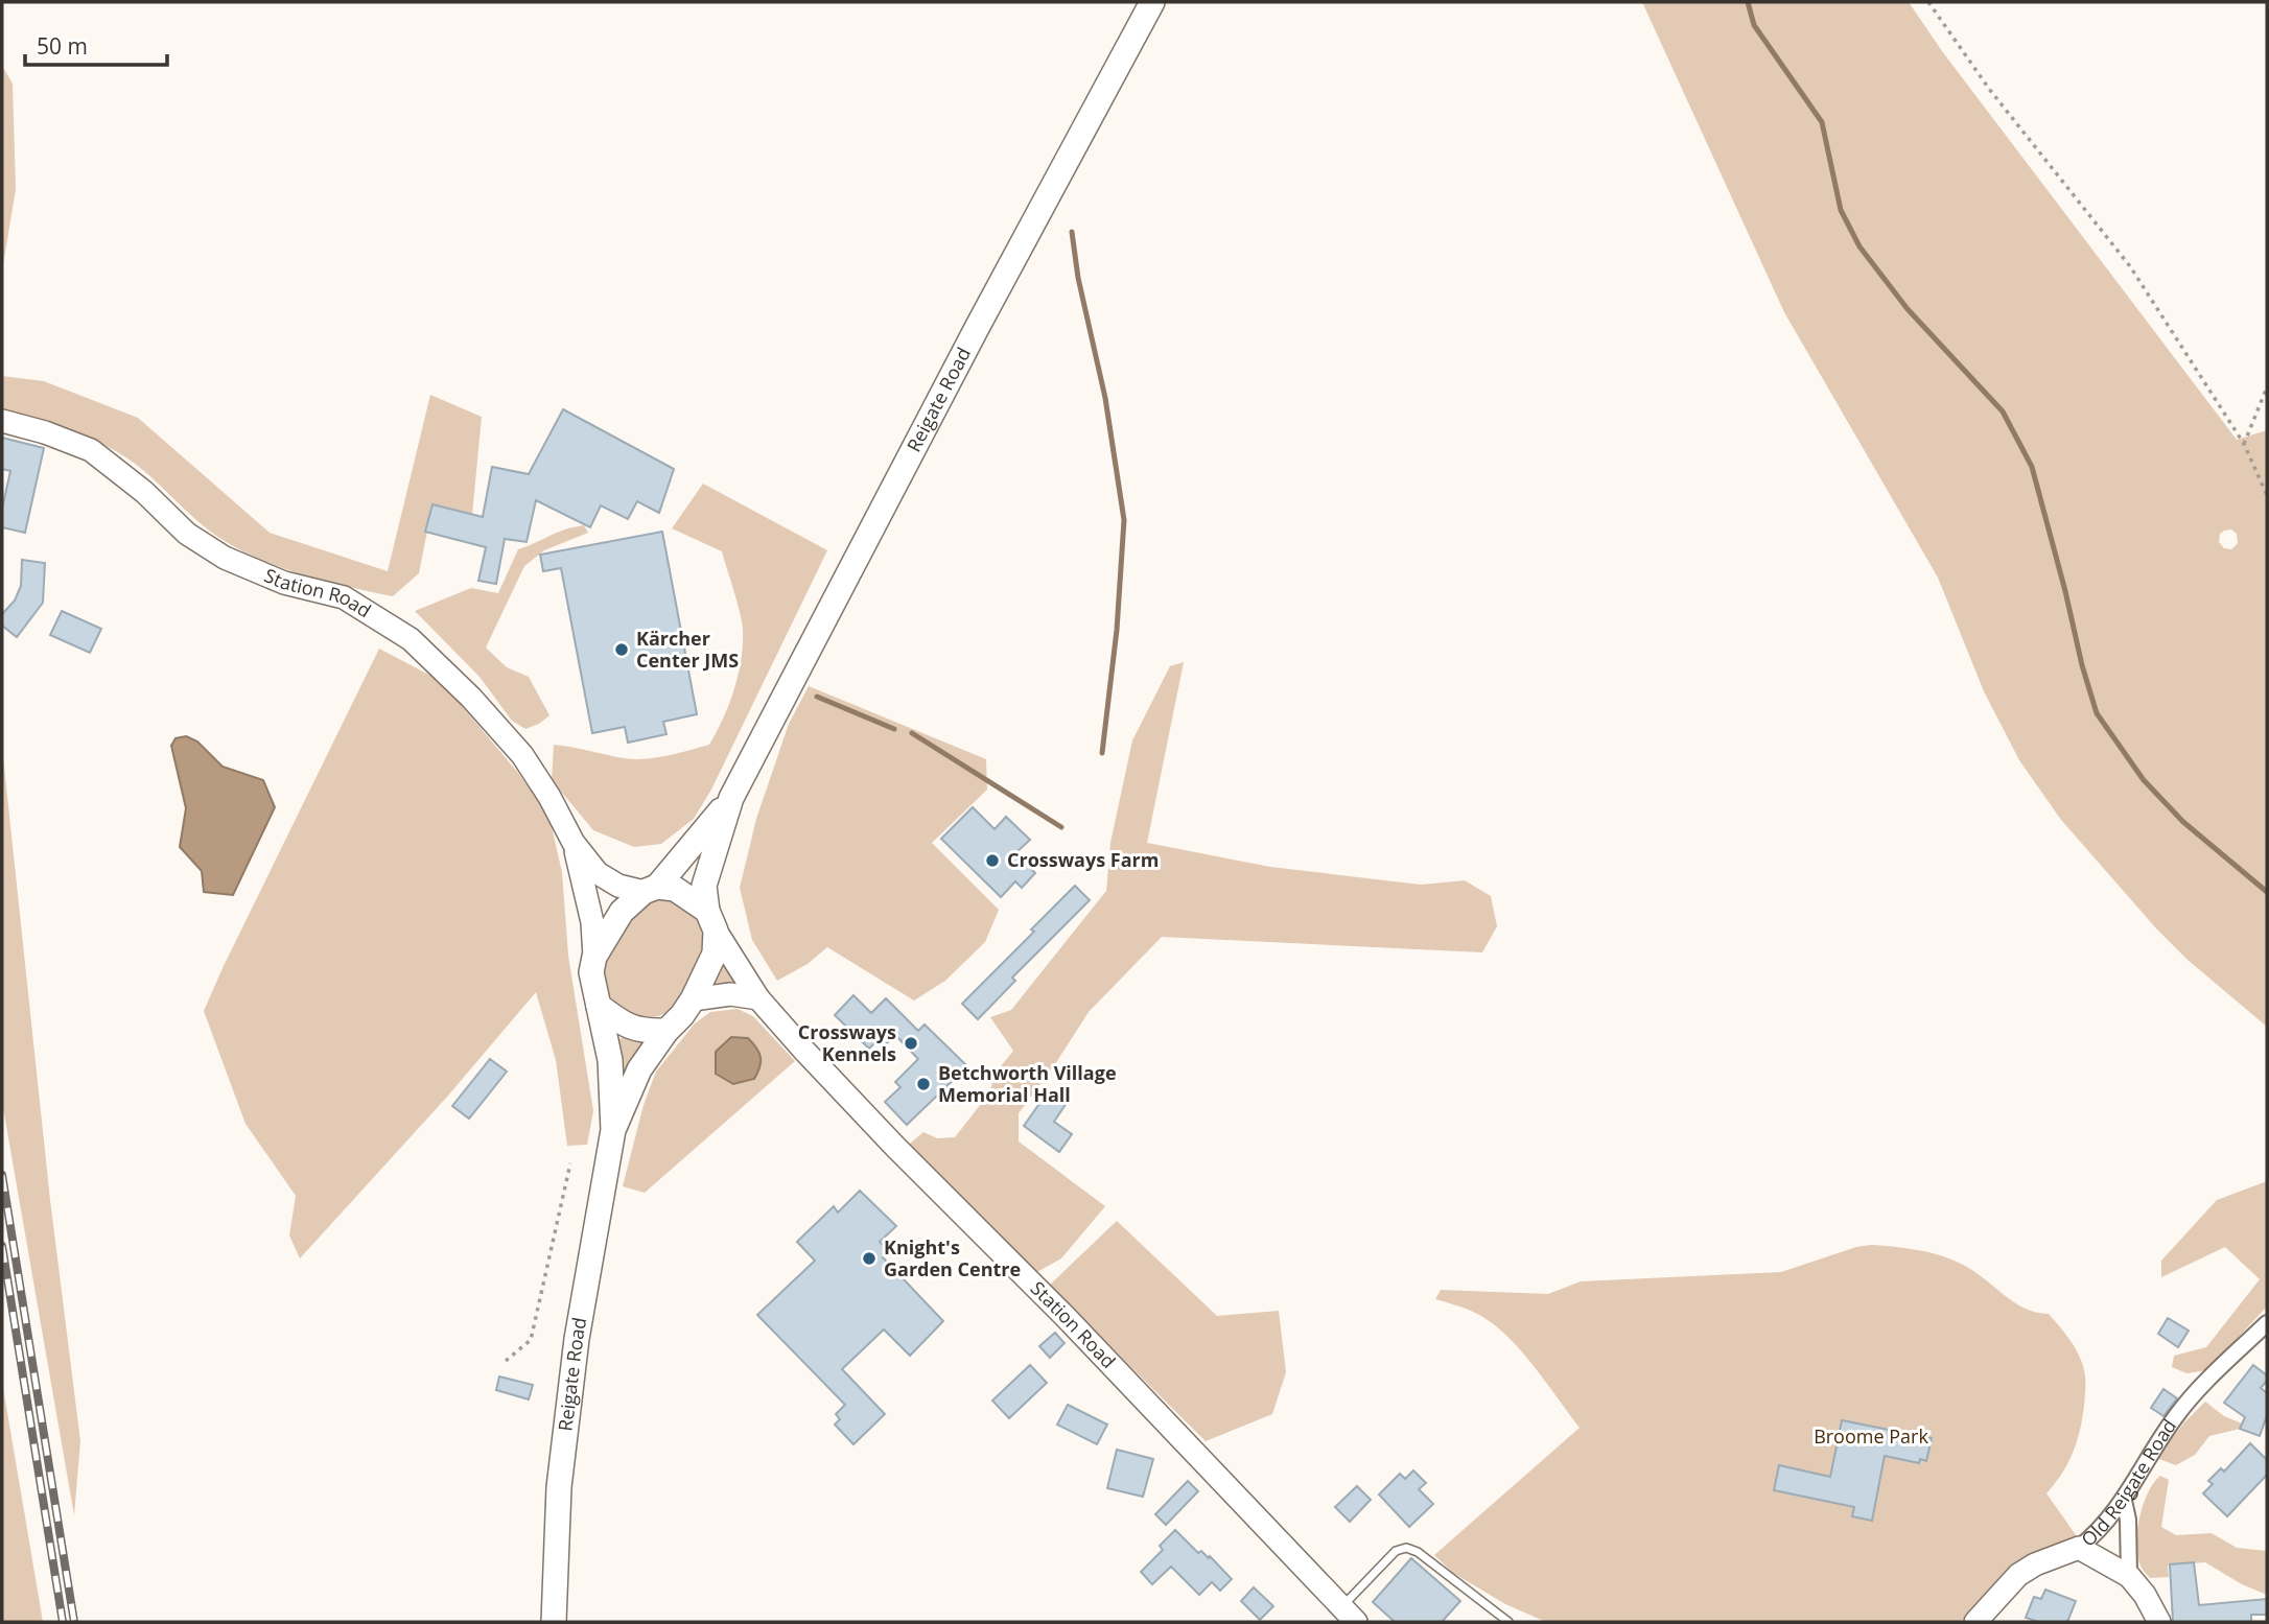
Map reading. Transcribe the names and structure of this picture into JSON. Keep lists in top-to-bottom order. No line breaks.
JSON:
{"streets":{"main road":["Reigate Road"],"street":["Station Road","Old Reigate Road"]},"crossings":[["Reigate Road","Station Road"]],"parks":["Broome Park"],"places":["Kärcher Center JMS","Crossways Farm","Crossways Kennels","Betchworth Village Memorial Hall","Knight's Garden Centre"],"scale_bar":"50 m"}
